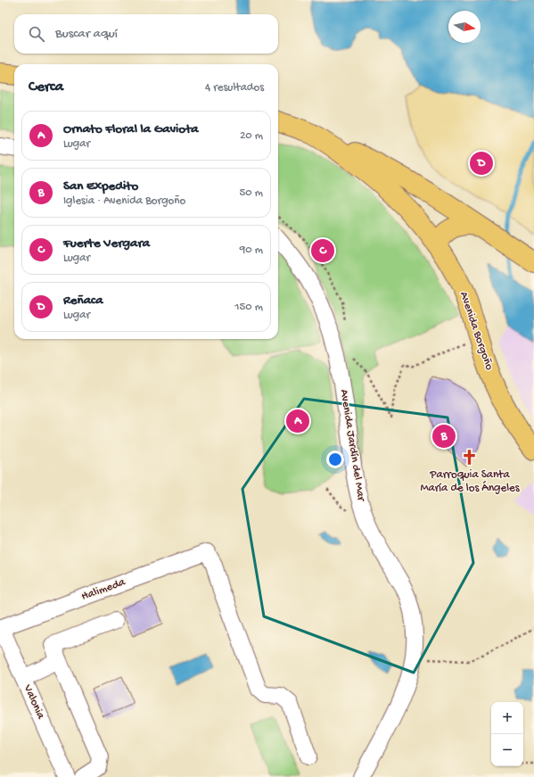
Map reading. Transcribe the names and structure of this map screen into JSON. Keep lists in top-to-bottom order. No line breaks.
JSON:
{"streets":{"main road":["Avenida Borgoño"],"street":["Avenida Jardín del Mar","Halimeda","Valonia"]},"crossings":[["Halimeda","Valonia"]],"places":{"church":["Parroquia Santa María de los Ángeles"]},"north":"right","page":{"search":"Buscar aquí","heading":["Cerca","4 resultados"],"list":[{"mark":"A","name":"Ornato Floral la Gaviota","note":"Lugar","value":"20 m"},{"mark":"B","name":"San Expedito","note":"Iglesia · Avenida Borgoño","value":"50 m"},{"mark":"C","name":"Fuerte Vergara","note":"Lugar","value":"90 m"},{"mark":"D","name":"Reñaca","note":"Lugar","value":"150 m"}],"pins":["D","C","A","B"],"map_buttons":["+","−"]}}
